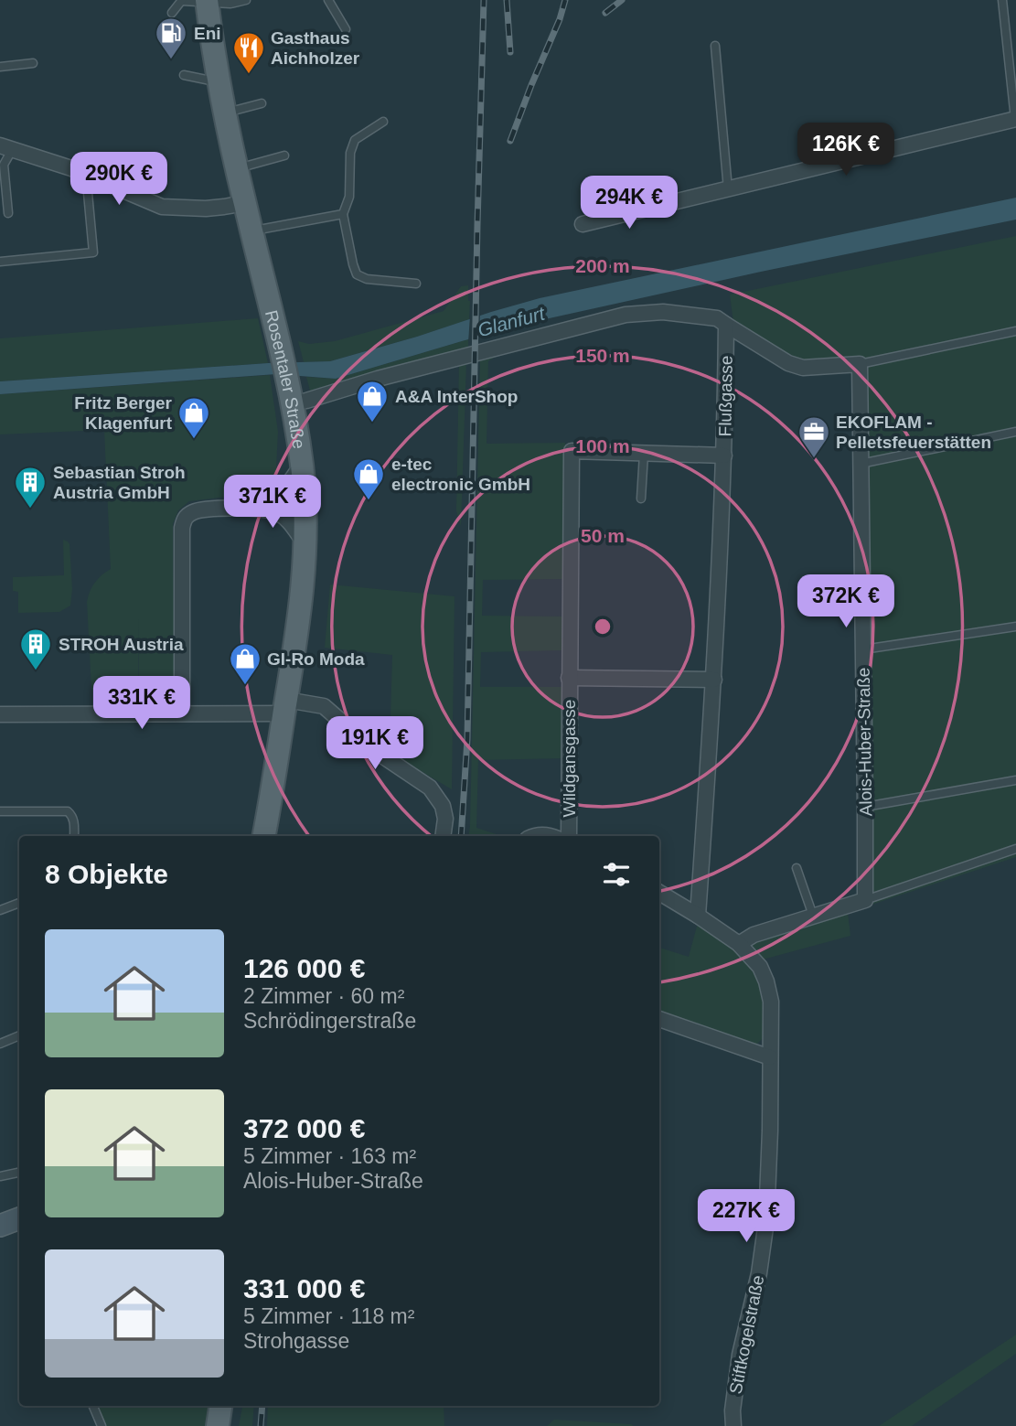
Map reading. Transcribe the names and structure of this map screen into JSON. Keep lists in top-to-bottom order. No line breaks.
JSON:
{"streets":{"main road":["Rosentaler Straße"],"street":["Flußgasse","Alois-Huber-Straße","Wildgansgasse","Stiftkogelstraße"]},"crossings":[["Flußgasse","Wildgansgasse"],["Flußgasse","Stiftkogelstraße"]],"water":["Glanfurt"],"places":{"fuel station":["Eni"],"restaurant":["Gasthaus Aichholzer"],"shop":["A&A InterShop","Fritz Berger Klagenfurt","e-tec electronic GmbH","GI-Ro Moda"],"office":["EKOFLAM - Pelletsfeuerstätten"],"building":["Sebastian Stroh Austria GmbH","STROH Austria"]},"page":{"price":["126K €","290K €","294K €","371K €","372K €","331K €","191K €","227K €"],"heading":"8 Objekte","list":[{"name":"126 000 €","note":"2 Zimmer · 60 m² · Schrödingerstraße"},{"name":"372 000 €","note":"5 Zimmer · 163 m² · Alois-Huber-Straße"},{"name":"331 000 €","note":"5 Zimmer · 118 m² · Strohgasse"}]},"rings":["200 m","150 m","100 m","50 m"]}
